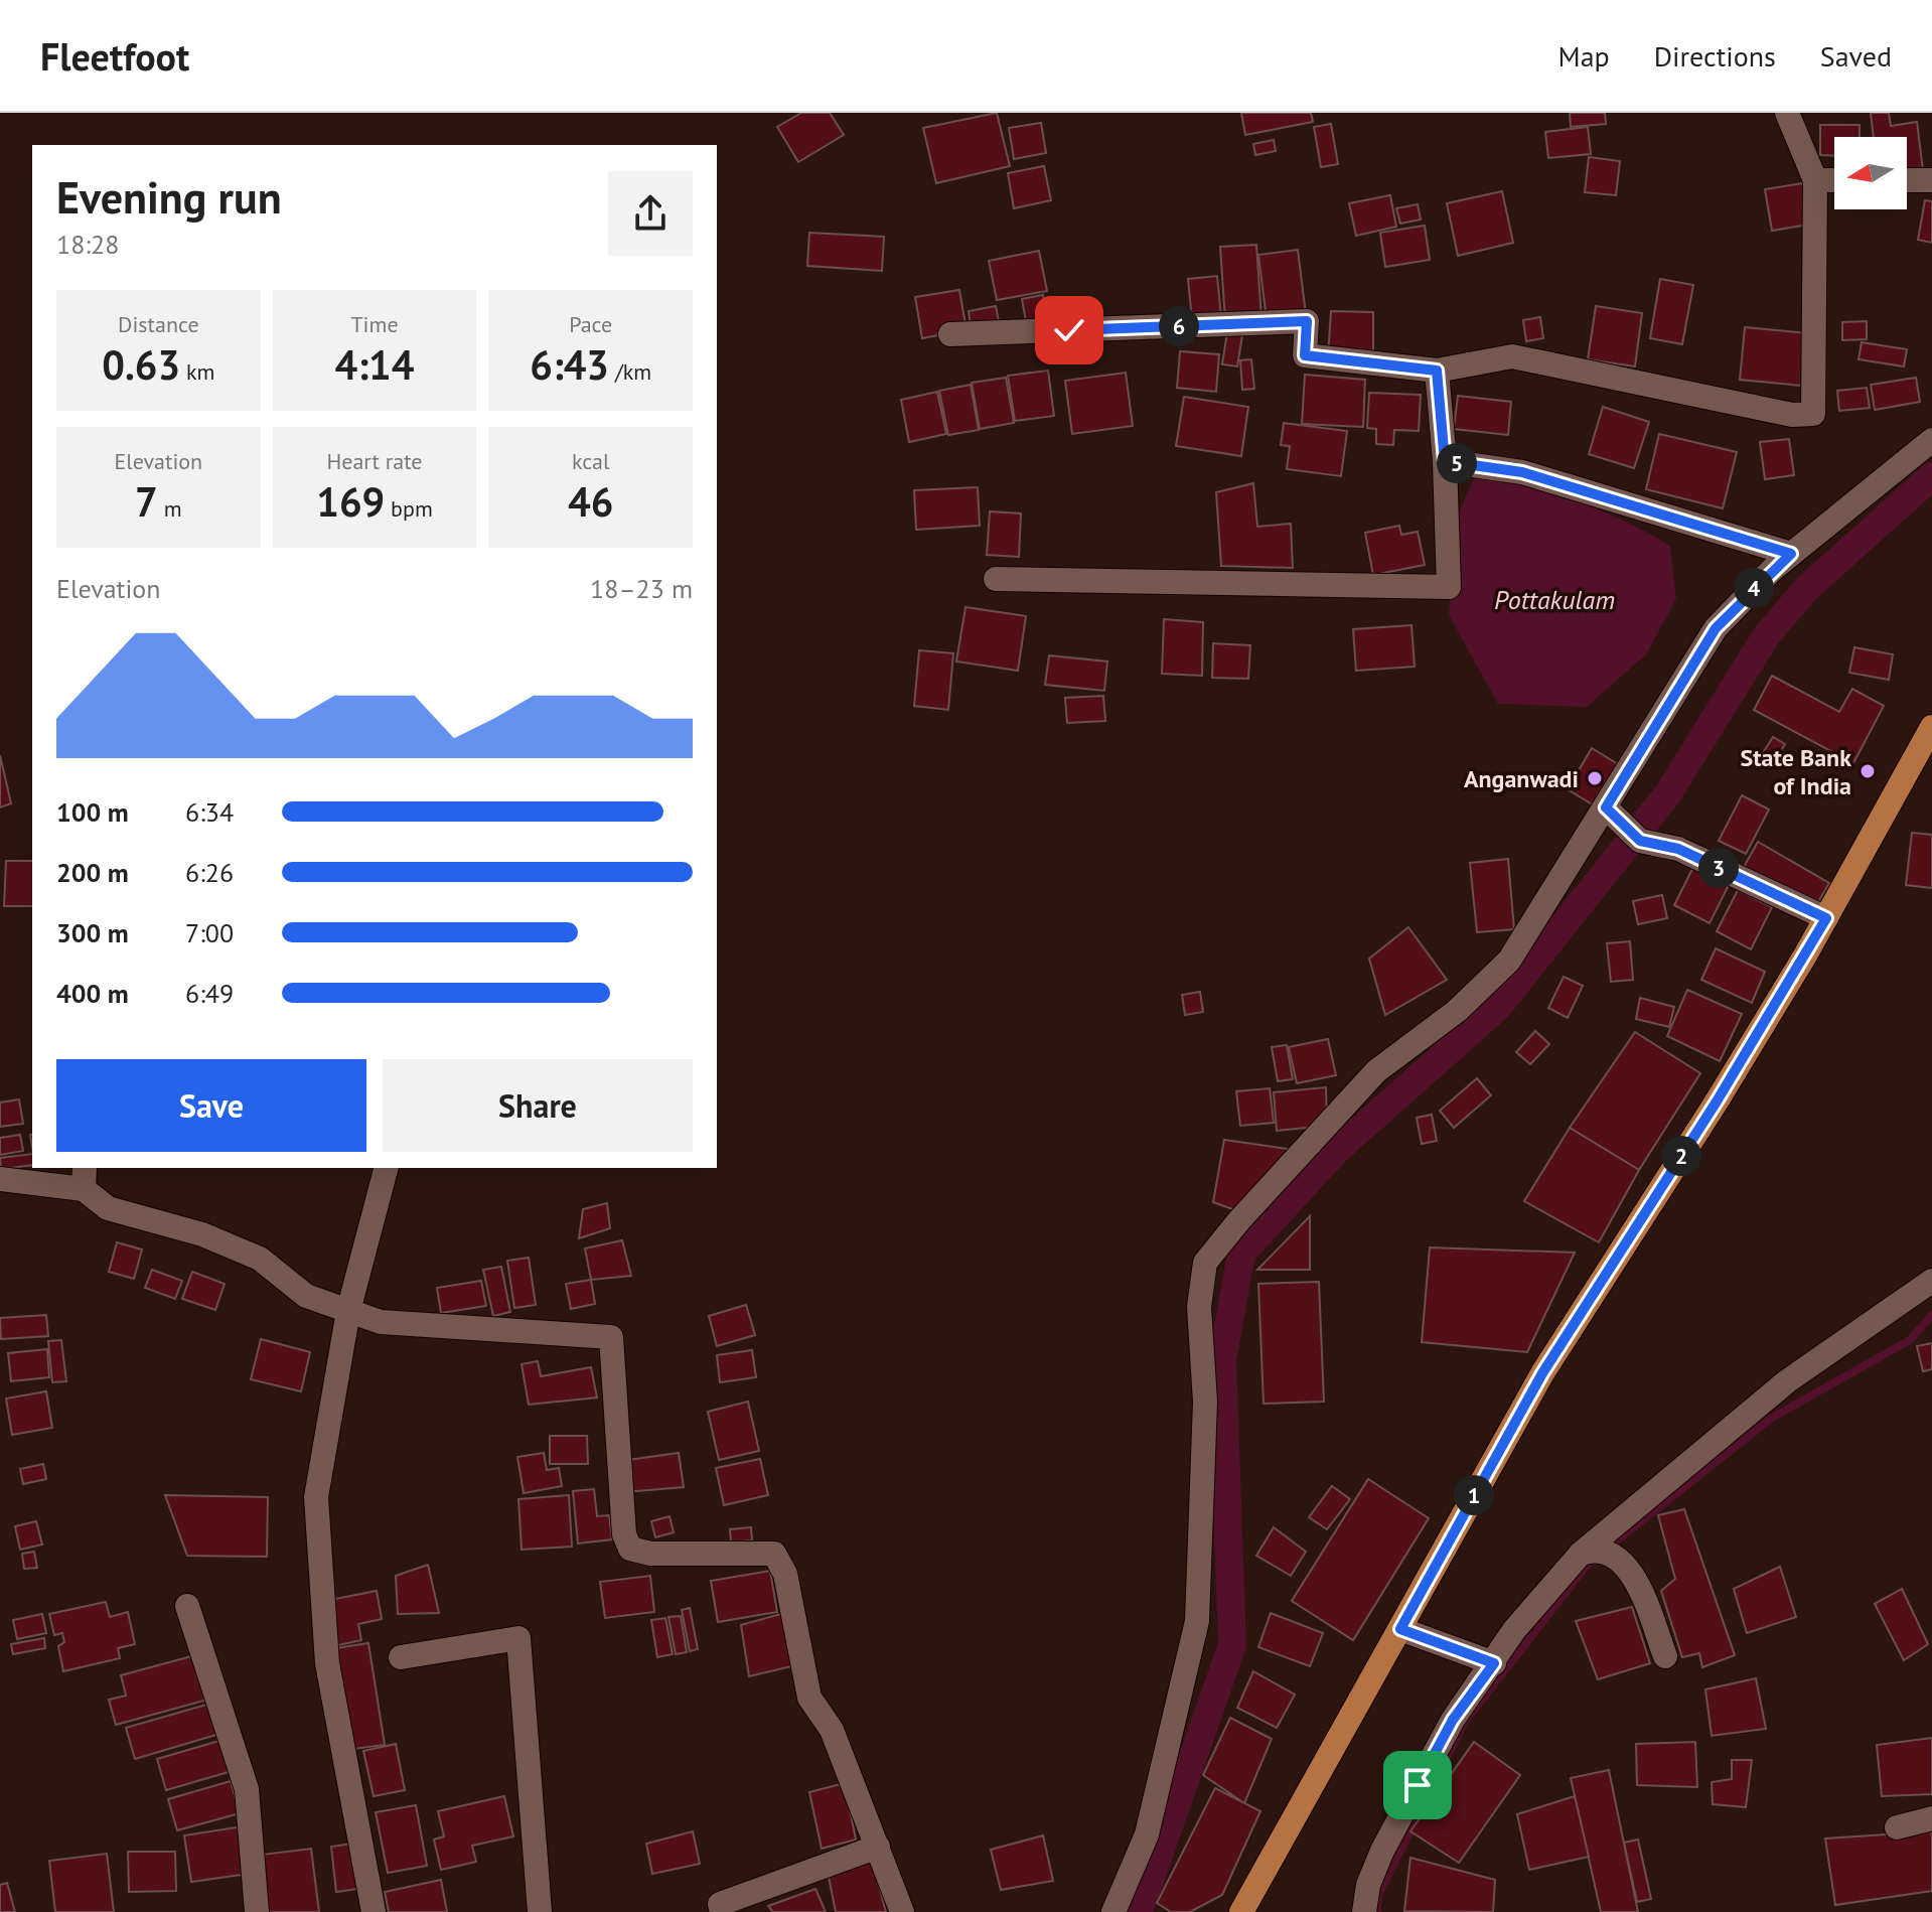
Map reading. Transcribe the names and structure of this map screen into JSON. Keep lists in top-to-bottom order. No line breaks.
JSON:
{"water":["Pottakulam"],"places":["State Bank of India","Anganwadi"],"north":"left","page":{"header":"Fleetfoot","nav":["Map","Directions","Saved"],"heading":["Evening run","18:28"],"stats":[["Distance","0.63 km"],["Time","4:14"],["Pace","6:43 /km"],["Elevation","7 m"],["Heart rate","169 bpm"],["kcal","46"]],"pins":["6","5","4","3","2","1"],"chart":["Elevation","18–23 m"],"list":[{"name":"100 m","note":"6:34"},{"name":"200 m","note":"6:26"},{"name":"300 m","note":"7:00"},{"name":"400 m","note":"6:49"}],"buttons":["Save","Share"]}}
